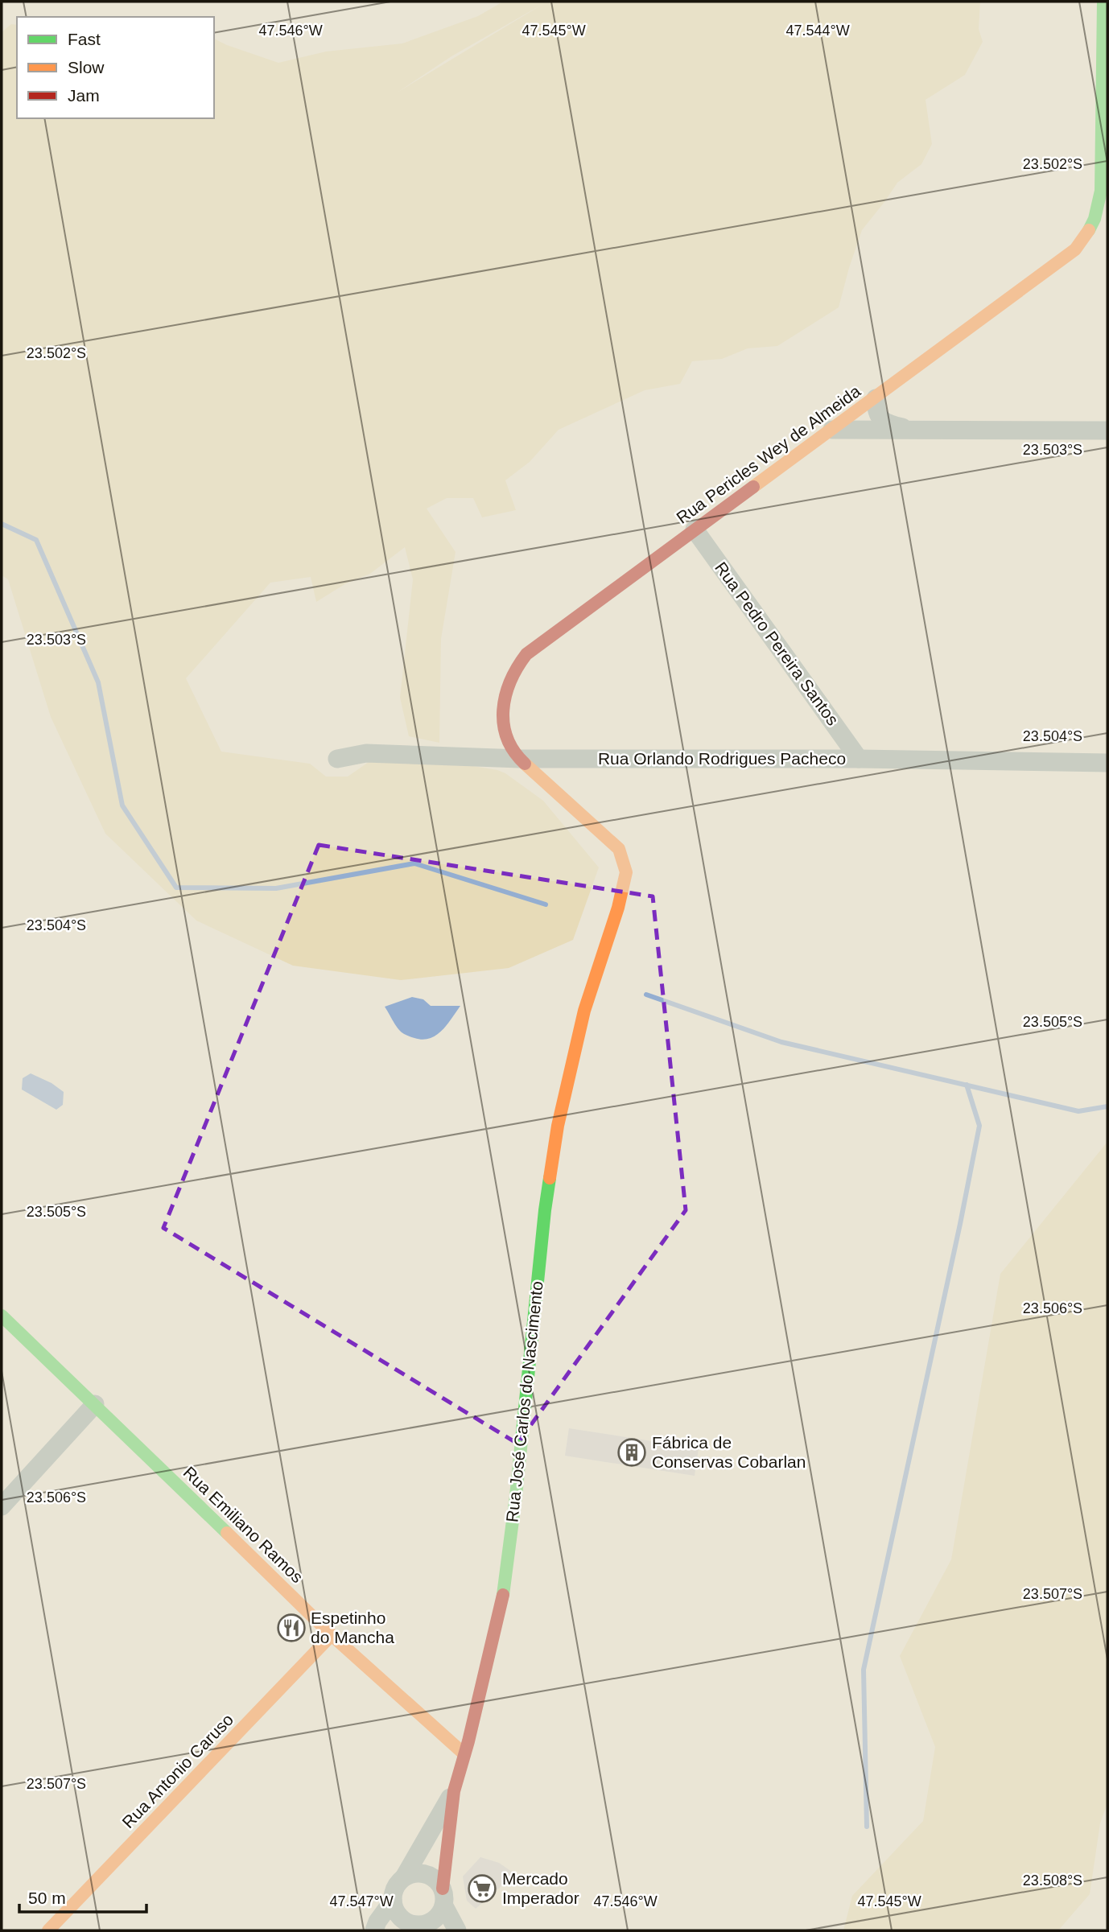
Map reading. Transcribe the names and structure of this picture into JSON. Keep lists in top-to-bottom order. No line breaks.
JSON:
{"streets":{"street":["Rua Pericles Wey de Almeida","Rua Pedro Pereira Santos","Rua Orlando Rodrigues Pacheco","Rua José Carlos do Nascimento","Rua Emiliano Ramos","Rua Antonio Caruso"]},"crossings":[["Rua Pericles Wey de Almeida","Rua Pedro Pereira Santos"],["Rua Pericles Wey de Almeida","Rua Orlando Rodrigues Pacheco"],["Rua Pericles Wey de Almeida","Rua José Carlos do Nascimento"],["Rua Pedro Pereira Santos","Rua Orlando Rodrigues Pacheco"],["Rua José Carlos do Nascimento","Rua Emiliano Ramos"],["Rua Emiliano Ramos","Rua Antonio Caruso"]],"places":{"building":["Fábrica de Conservas Cobarlan"],"restaurant":["Espetinho do Mancha"],"supermarket":["Mercado Imperador"]},"legend":["Fast","Slow","Jam"],"scale_bar":"50 m","coordinates":["47.546°W","47.545°W","47.544°W","23.502°S","23.503°S","23.504°S","23.505°S","23.506°S","23.507°S","23.508°S","47.547°W"]}
